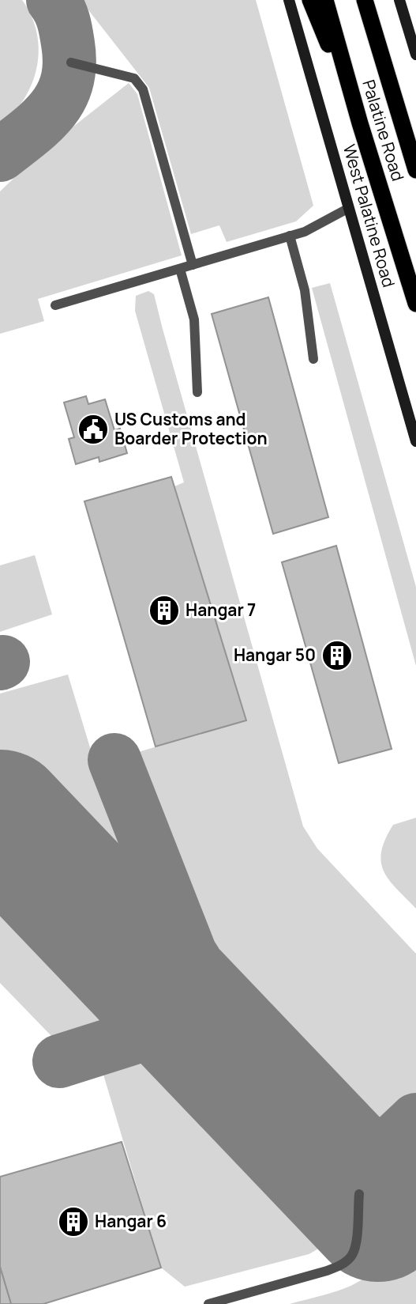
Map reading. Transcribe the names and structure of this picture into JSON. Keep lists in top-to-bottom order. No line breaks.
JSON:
{"streets":{"highway":["Palatine Road"],"street":["West Palatine Road"]},"places":{"public building":["US Customs and Boarder Protection"],"building":["Hangar 7","Hangar 50","Hangar 6"]}}
